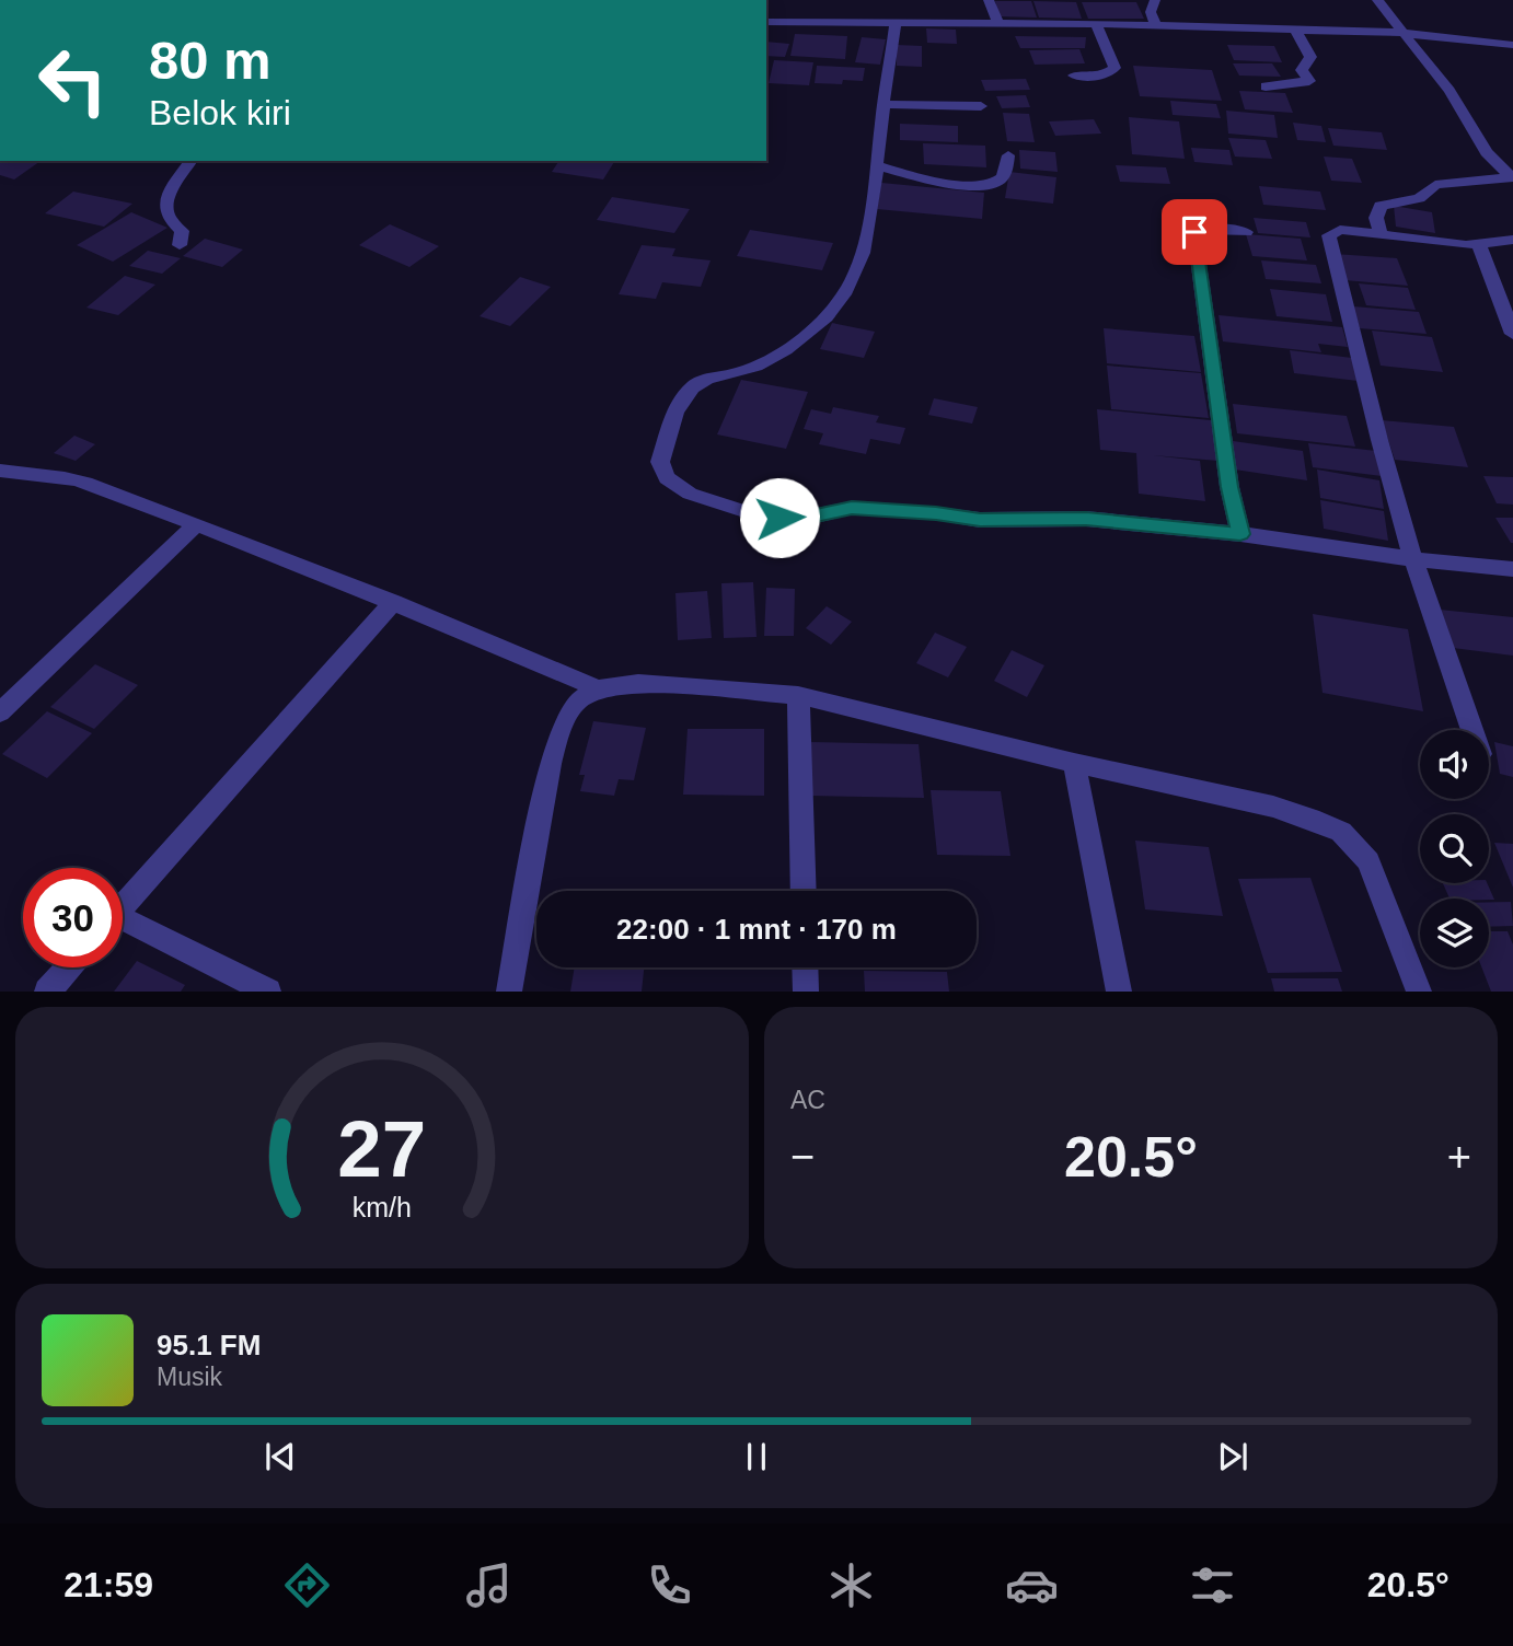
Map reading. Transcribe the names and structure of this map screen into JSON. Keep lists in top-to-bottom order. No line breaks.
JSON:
{"page":{"turn":["80 m","Belok kiri"],"limit":"30","trip":"22:00 · 1 mnt · 170 m","tile":"AC","heat":["−","20.5°","+"],"song":["95.1 FM","Musik"],"tabs":["21:59","20.5°"],"gauge":["27","km/h"]}}
